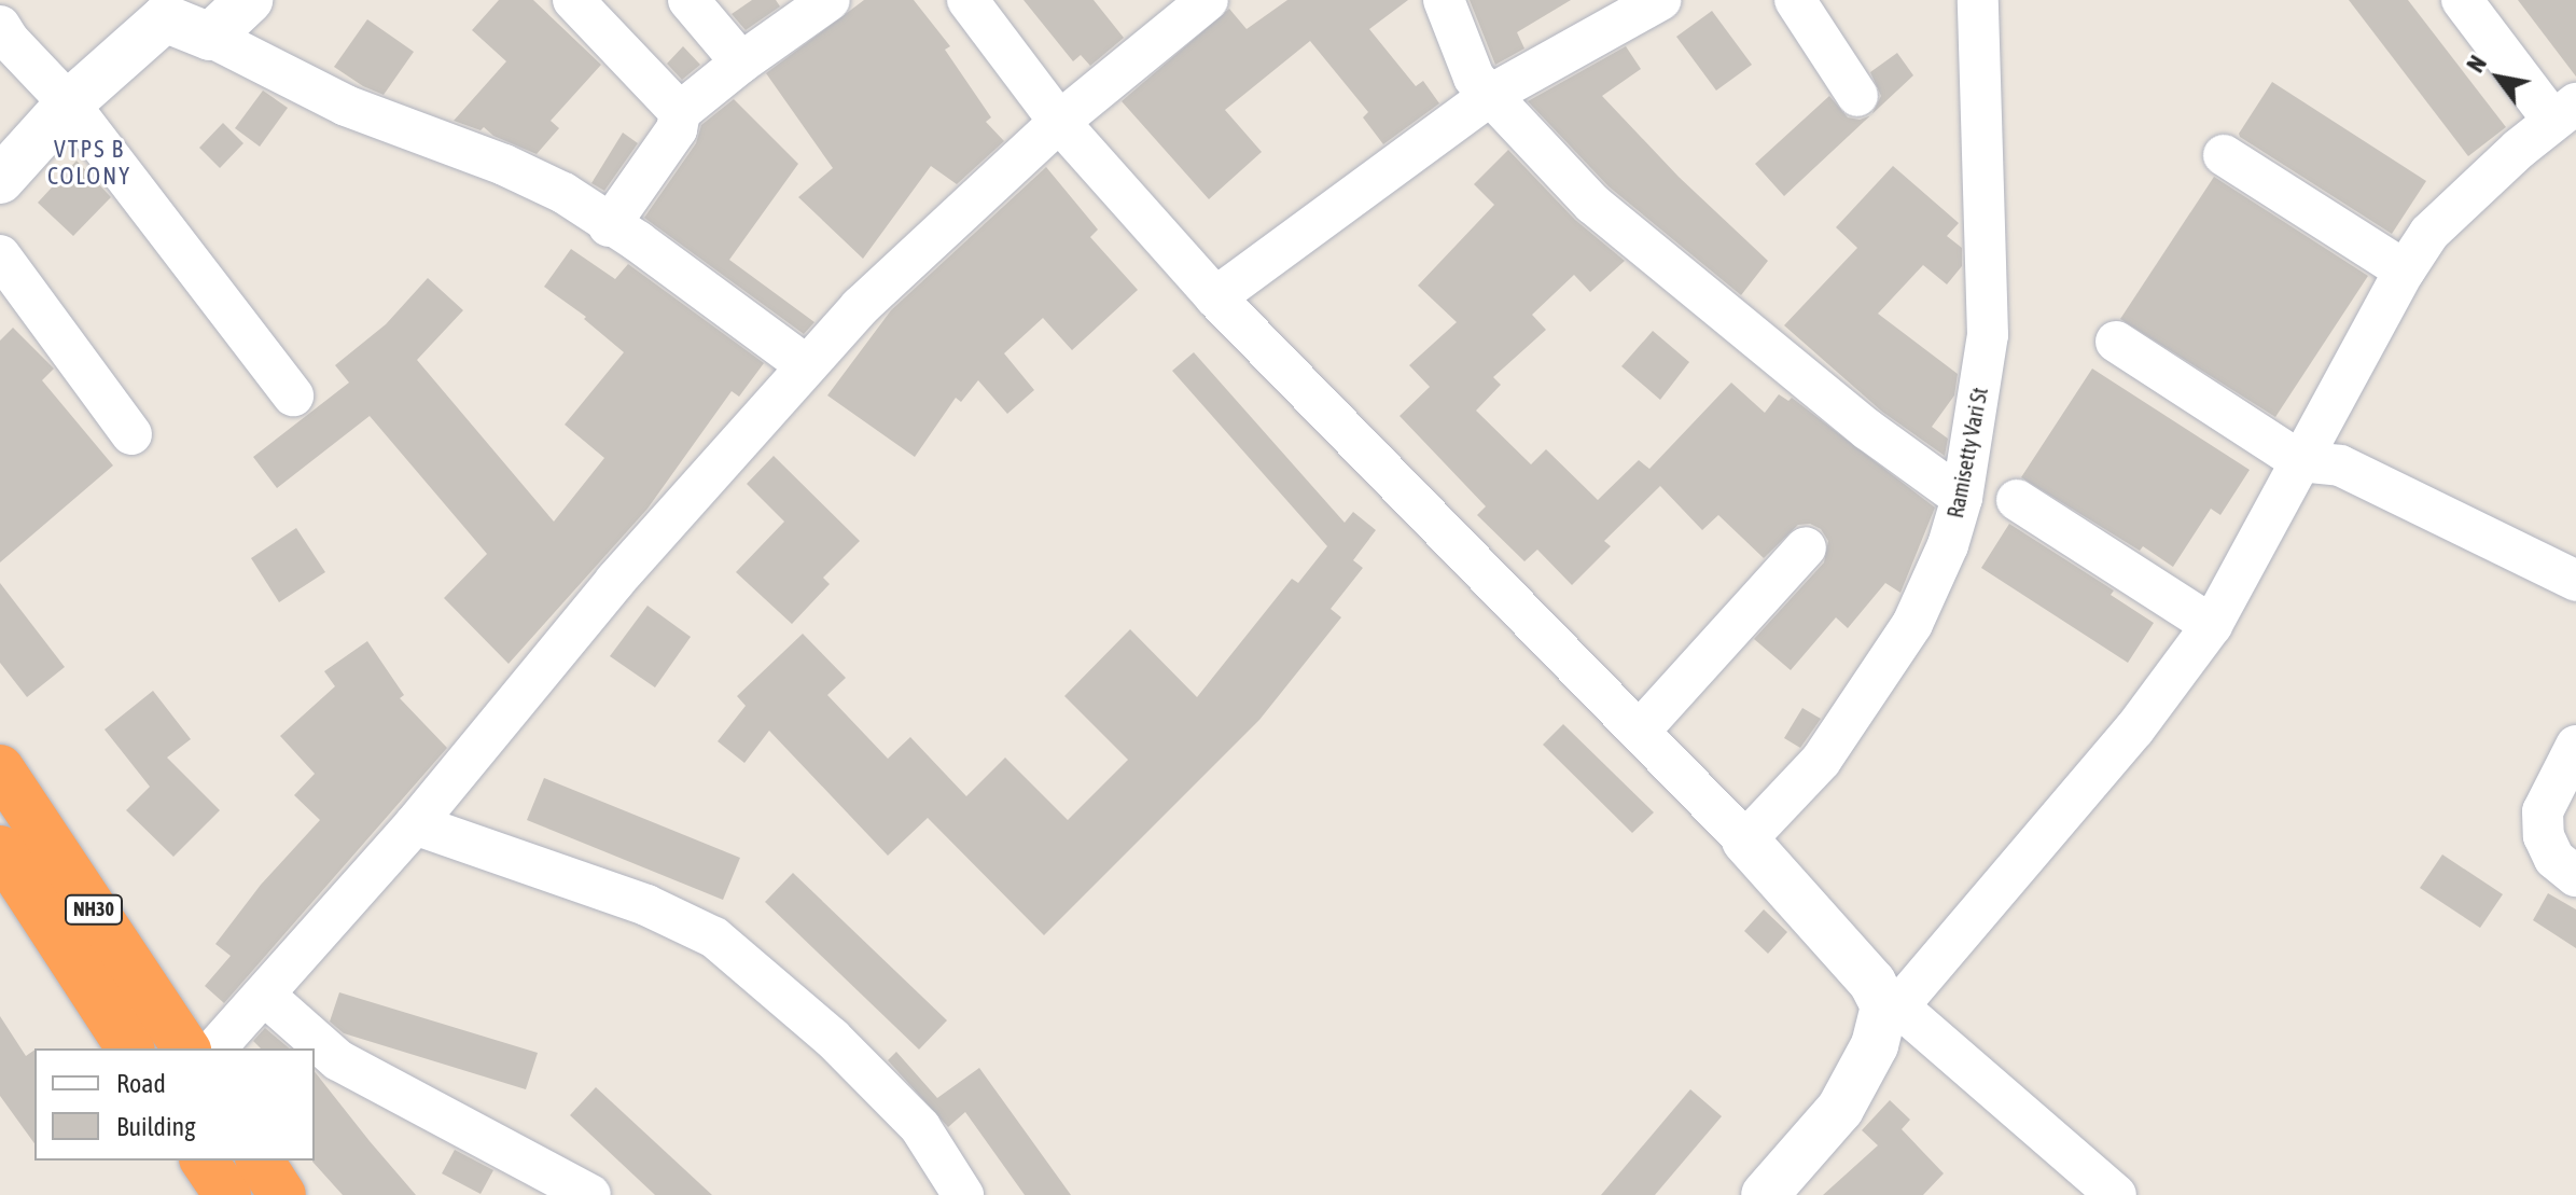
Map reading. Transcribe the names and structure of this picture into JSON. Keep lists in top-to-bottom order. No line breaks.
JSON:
{"streets":{"highway":["NH30"],"street":["Ramisetty Vari St"]},"districts":["VTPS B COLONY"],"legend":["Road","Building"],"north":"top left"}
